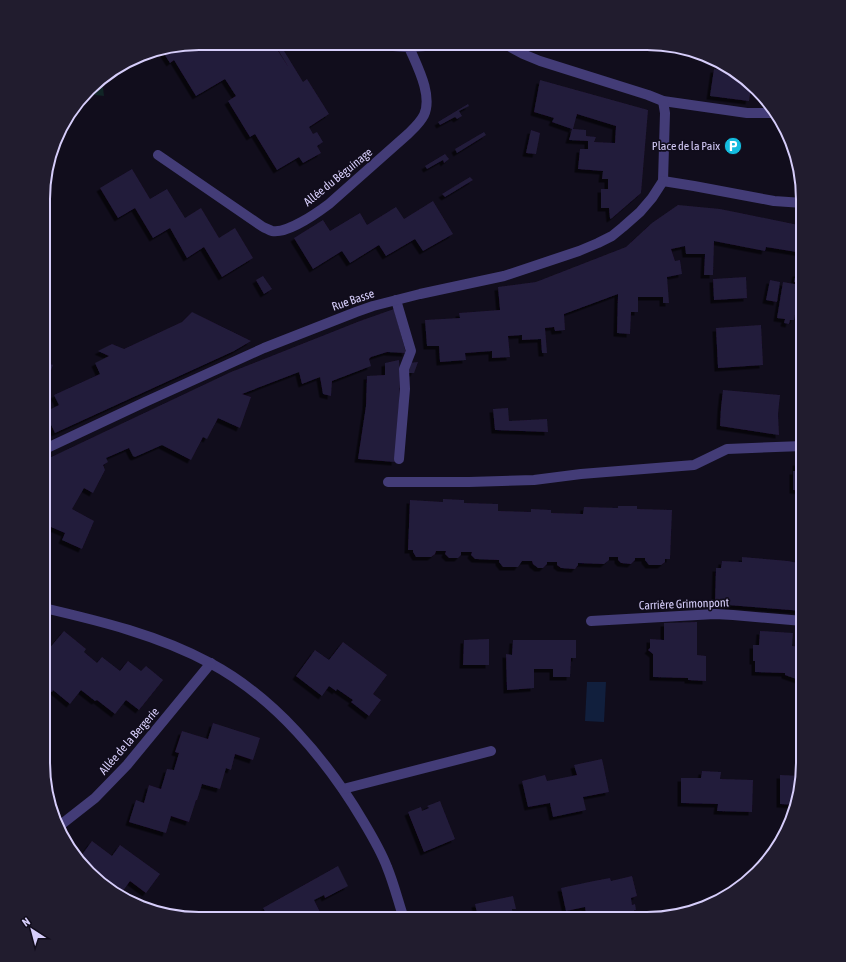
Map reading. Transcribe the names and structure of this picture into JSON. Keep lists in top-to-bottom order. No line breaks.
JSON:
{"streets":{"street":["Allée du Béguinage","Rue Basse","Carrière Grimonpont","Allée de la Bergerie"]},"places":{"parking":["Place de la Paix"]},"north":"top left"}
